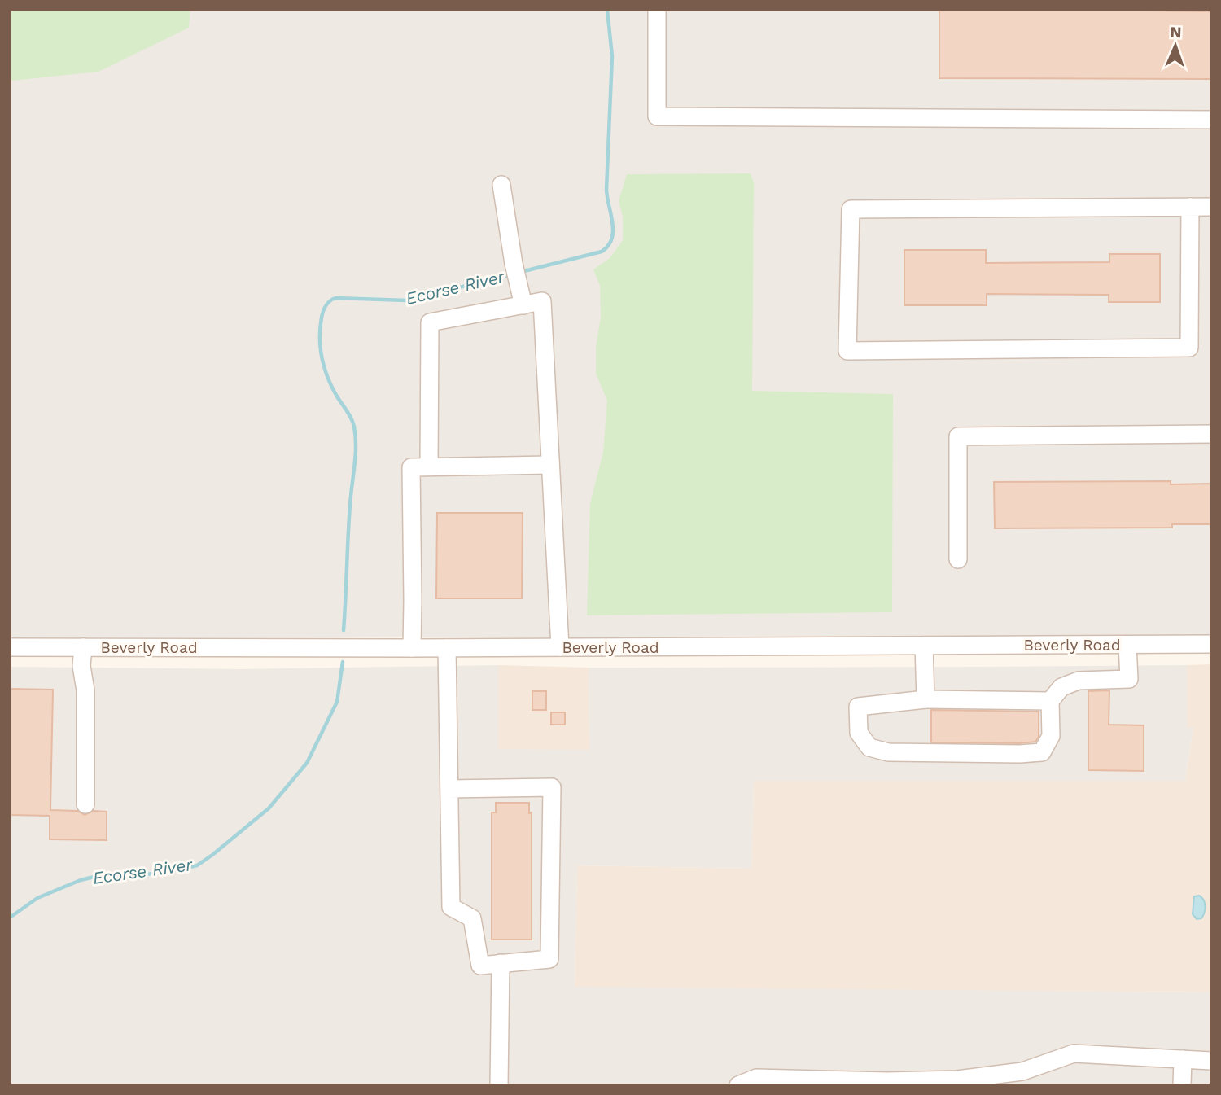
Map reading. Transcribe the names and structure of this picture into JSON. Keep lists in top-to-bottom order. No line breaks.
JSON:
{"streets":{"street":["Beverly Road"]},"water":["Ecorse River"],"north":"top"}
